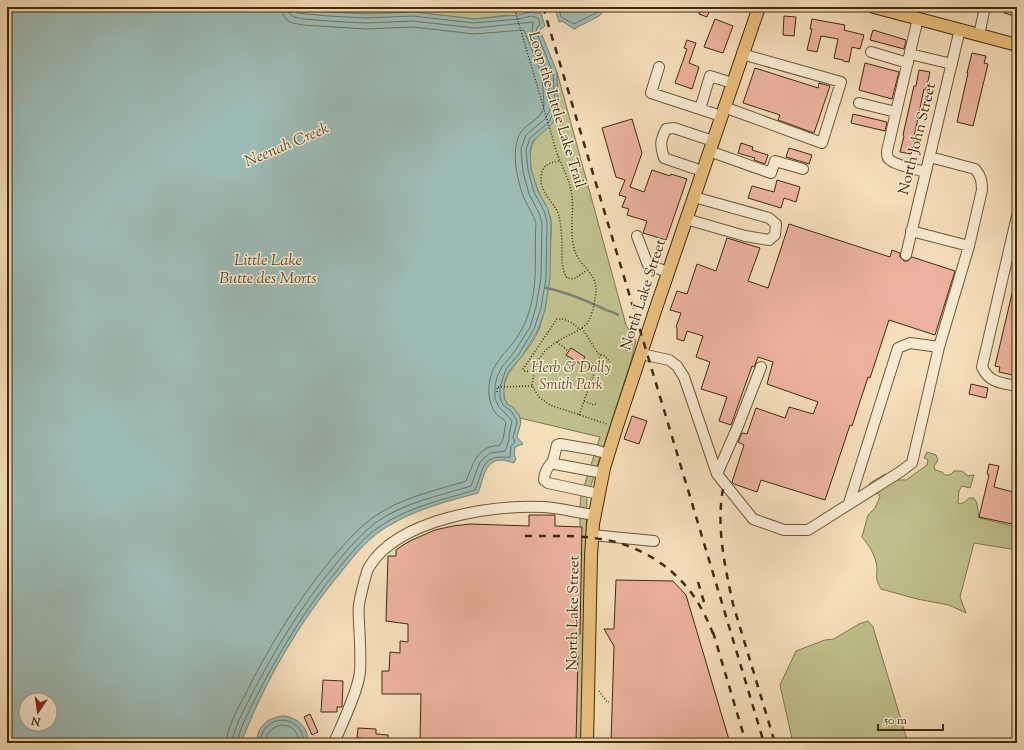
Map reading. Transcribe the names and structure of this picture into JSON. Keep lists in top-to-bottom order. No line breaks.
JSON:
{"streets":{"main road":["North Lake Street"],"street":["North John Street"],"path":["Loop the Little Lake Trail"]},"water":["Neenah Creek","Little Lake Butte des Morts"],"parks":["Herb & Dolly Smith Park"],"scale_bar":"50 m","north":"bottom"}
